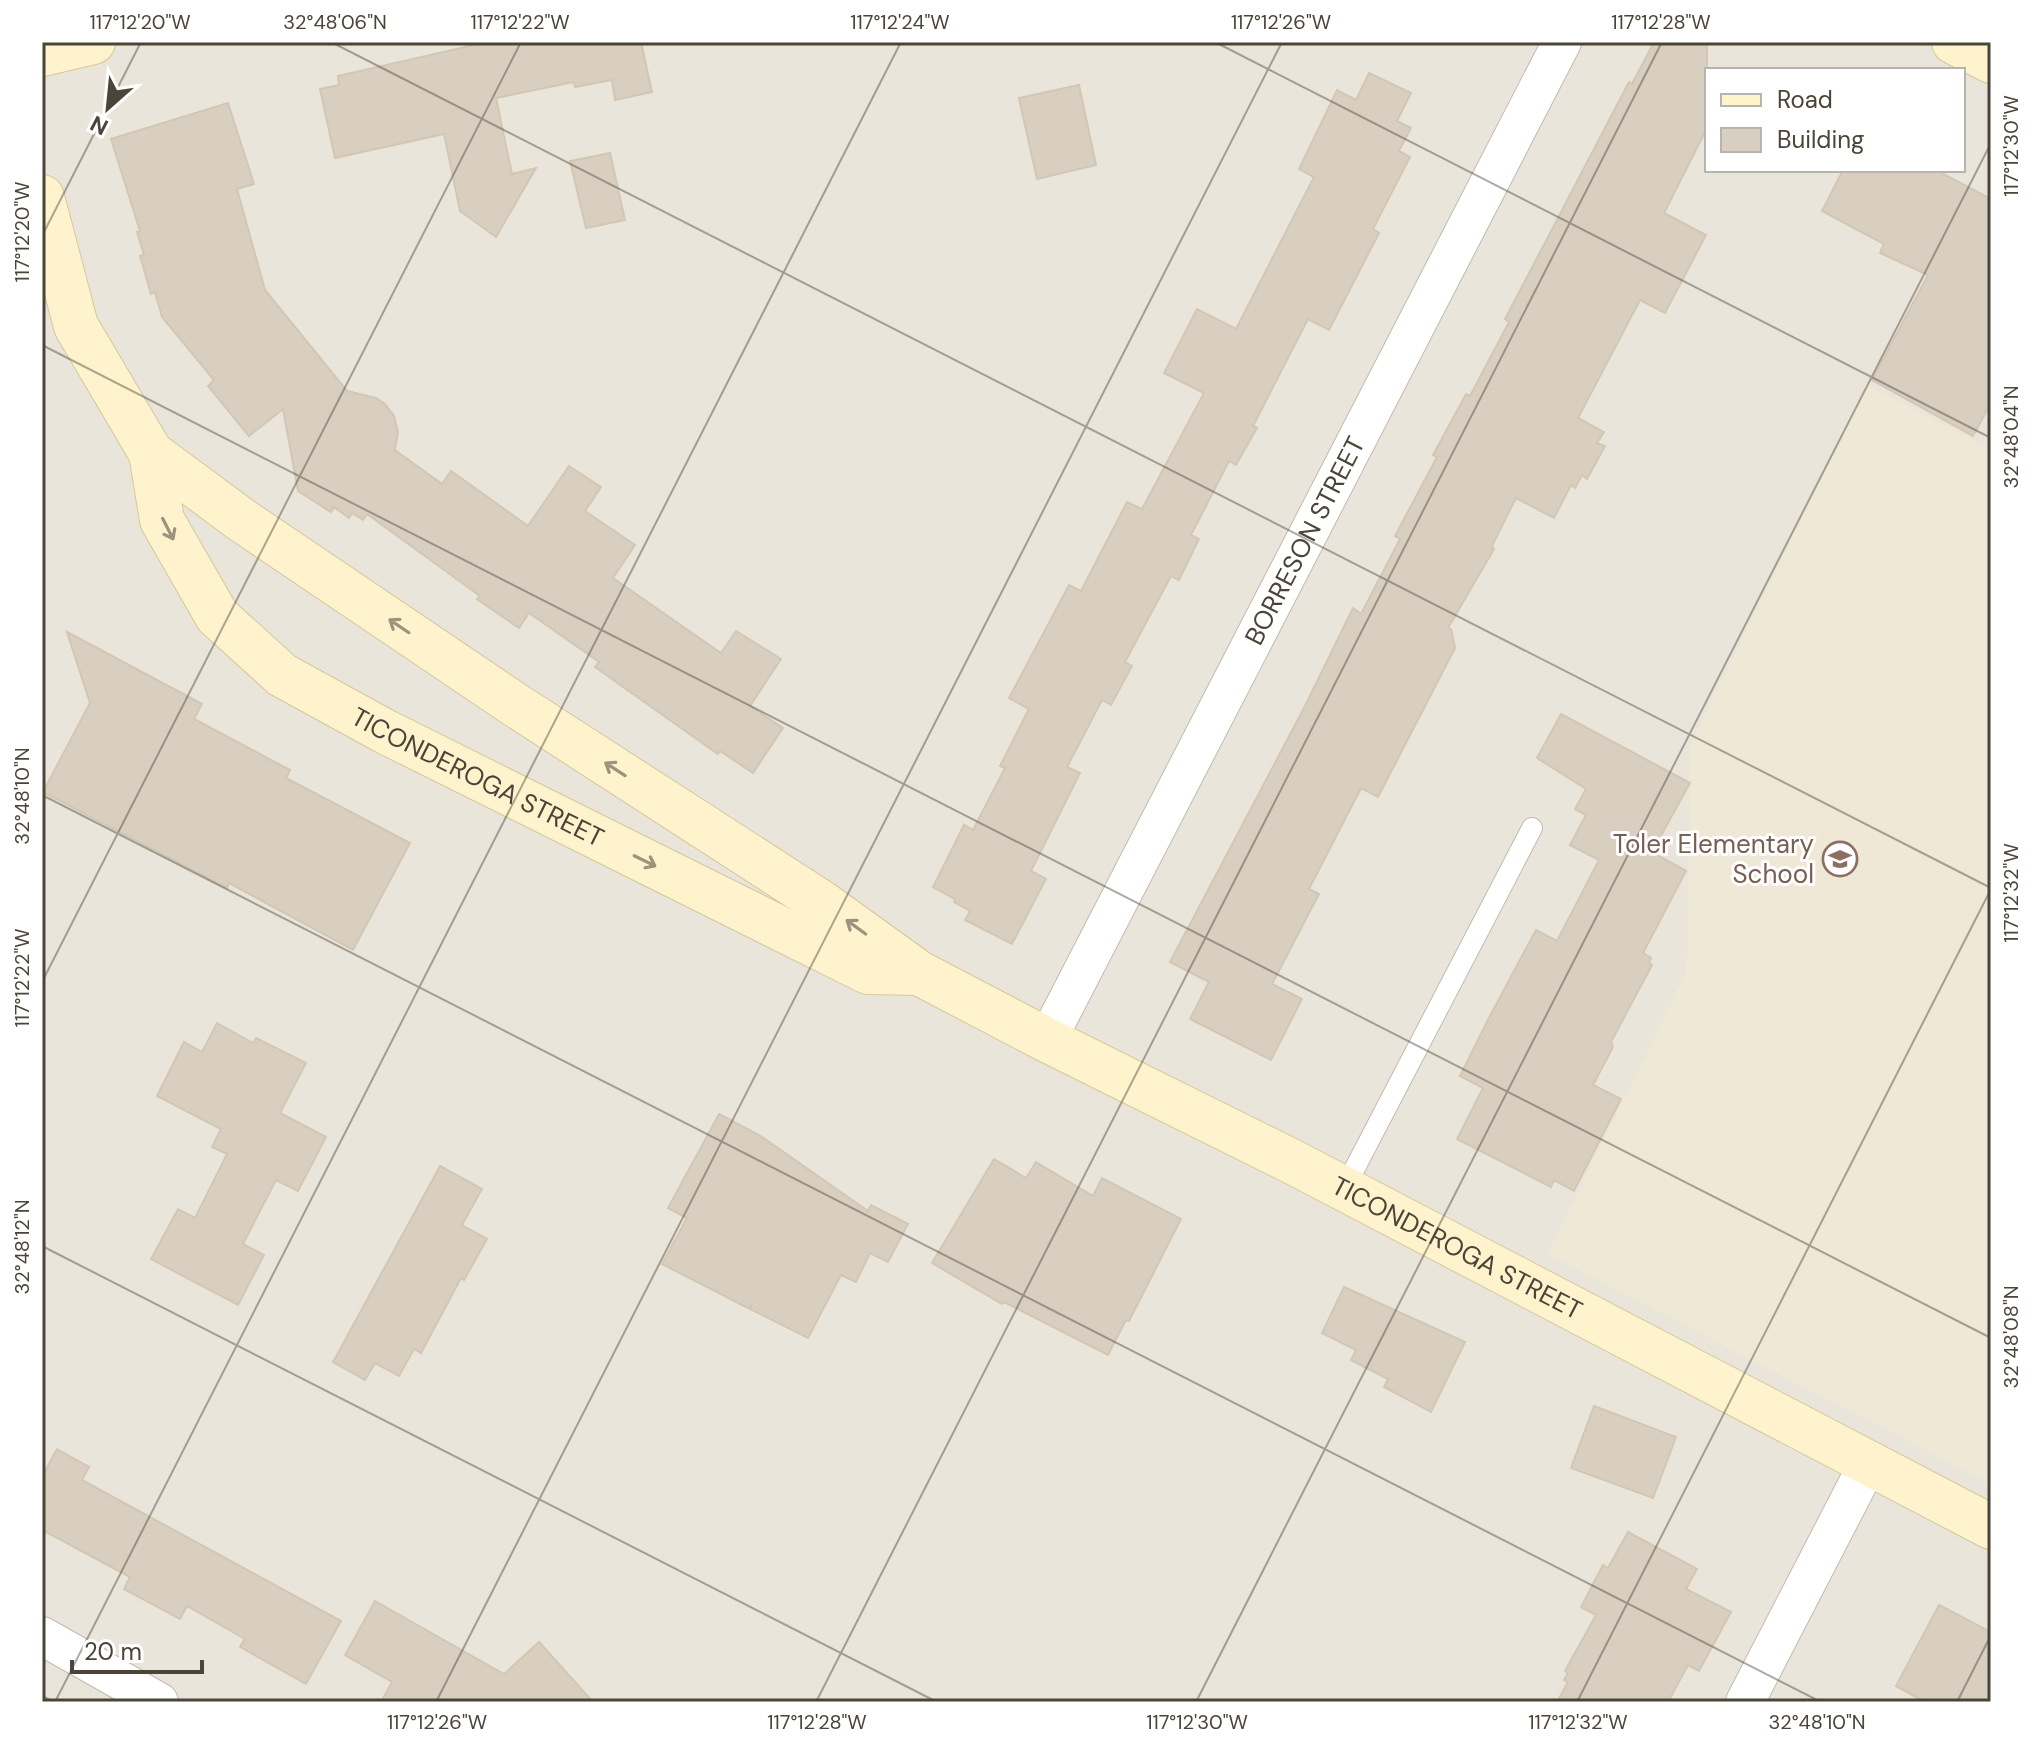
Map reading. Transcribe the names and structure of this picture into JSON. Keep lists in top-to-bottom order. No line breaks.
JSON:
{"streets":{"street":["BORRESON STREET","TICONDEROGA STREET"]},"crossings":[["BORRESON STREET","TICONDEROGA STREET"]],"places":{"school or university":["Toler Elementary School"]},"legend":["Road","Building"],"scale_bar":"20 m","north":"bottom left","coordinates":["117°12'20\"W","32°48'06\"N","117°12'22\"W","117°12'24\"W","117°12'26\"W","117°12'28\"W","117°12'30\"W","32°48'04\"N","32°48'10\"N","117°12'32\"W","32°48'12\"N","32°48'08\"N"]}
